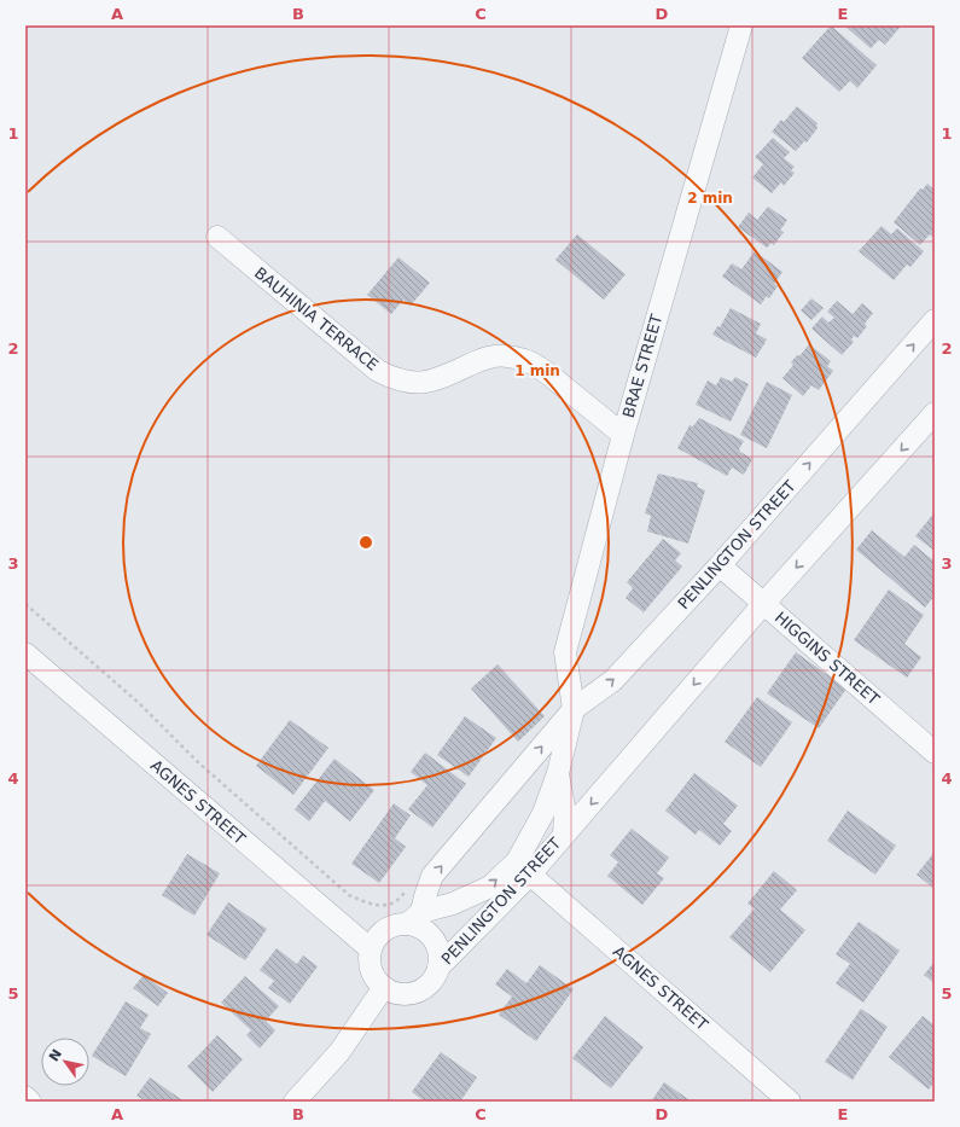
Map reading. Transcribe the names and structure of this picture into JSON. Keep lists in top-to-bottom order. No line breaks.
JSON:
{"streets":{"street":["BAUHINIA TERRACE","BRAE STREET","PENLINGTON STREET","HIGGINS STREET","AGNES STREET"]},"crossings":[["BAUHINIA TERRACE","BRAE STREET"],["BRAE STREET","PENLINGTON STREET"],["PENLINGTON STREET","HIGGINS STREET"],["PENLINGTON STREET","AGNES STREET"]],"north":"top left","grid":{"columns":["A","B","C","D","E"],"rows":["1","2","3","4","5"]},"rings":["2 min","1 min"]}
